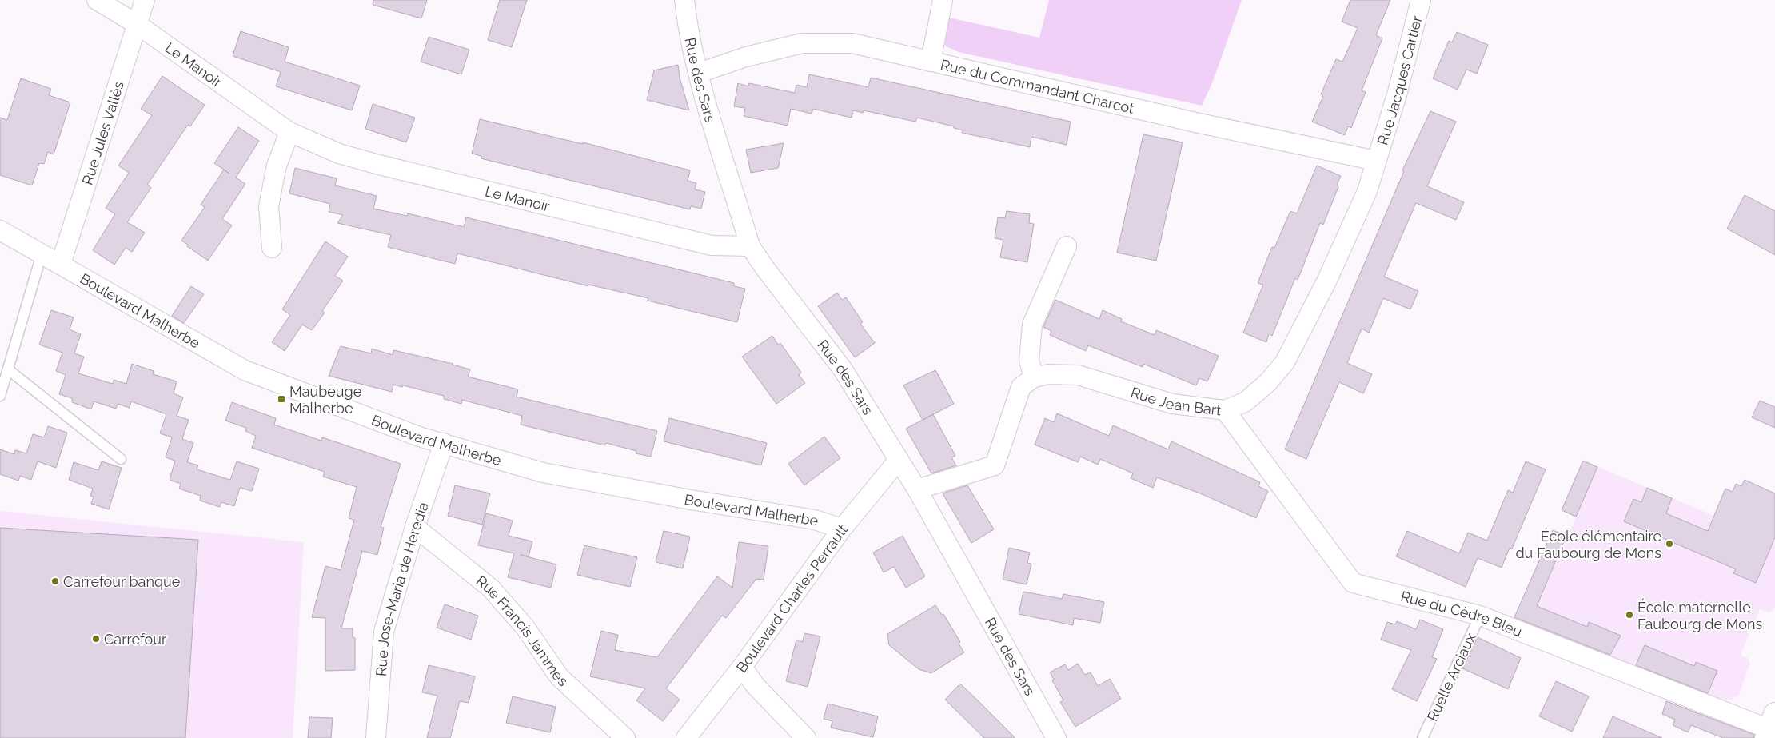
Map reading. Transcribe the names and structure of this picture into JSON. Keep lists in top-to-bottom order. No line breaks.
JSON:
{"streets":{"street":["Le Manoir","Rue des Sars","Rue Jacques Cartier","Rue du Commandant Charcot","Rue Jules Vallès","Boulevard Malherbe","Rue Jean Bart","Rue Jose-Maria de Heredia","Boulevard Charles Perrault","Rue du Cèdre Bleu","Rue Francis Jammes"],"lane":["Ruelle Arciaux"]},"crossings":[["Le Manoir","Rue des Sars"],["Le Manoir","Rue Jules Vallès"],["Rue des Sars","Rue du Commandant Charcot"],["Rue des Sars","Boulevard Charles Perrault"],["Rue Jacques Cartier","Rue du Commandant Charcot"],["Rue Jacques Cartier","Rue Jean Bart"],["Rue du Commandant Charcot","Rue Jean Bart"],["Rue Jules Vallès","Boulevard Malherbe"],["Boulevard Malherbe","Rue Jose-Maria de Heredia"],["Boulevard Malherbe","Boulevard Charles Perrault"],["Rue Jean Bart","Rue du Cèdre Bleu"],["Rue Jose-Maria de Heredia","Rue Francis Jammes"],["Rue du Cèdre Bleu","Ruelle Arciaux"]],"places":{"transit":["Maubeuge Malherbe"],"other":["École élémentaire du Faubourg de Mons","Carrefour banque","École maternelle Faubourg de Mons","Carrefour"]}}
